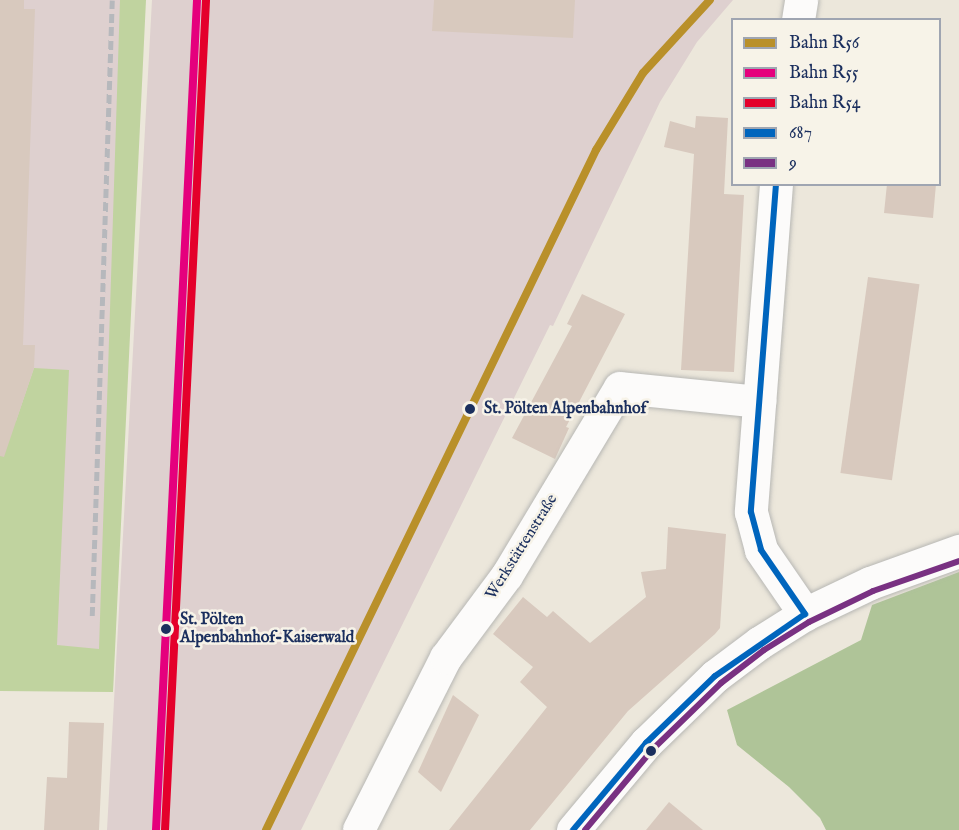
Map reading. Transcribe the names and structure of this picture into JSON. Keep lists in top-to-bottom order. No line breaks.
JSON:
{"streets":{"street":["Werkstättenstraße"]},"places":["St. Pölten Alpenbahnhof","St. Pölten Alpenbahnhof-Kaiserwald"],"lines":["rail line R56","rail line R55","rail line R54","transit line 687","transit line 9"],"legend":["Bahn R56","Bahn R55","Bahn R54","687","9"]}
